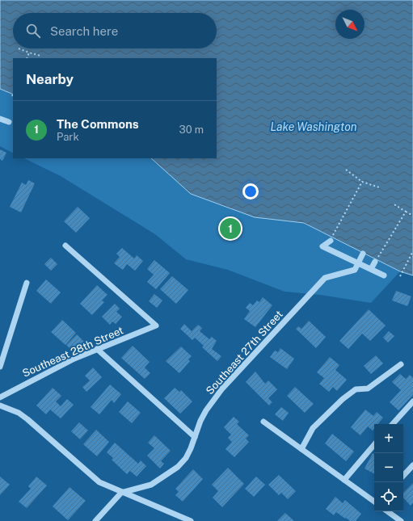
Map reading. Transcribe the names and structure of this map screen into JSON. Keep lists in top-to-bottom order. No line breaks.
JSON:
{"streets":{"street":["Southeast 28th Street","Southeast 27th Street"]},"water":["Lake Washington"],"north":"bottom right","page":{"search":"Search here","heading":"Nearby","list":[{"mark":"1","name":"The Commons","note":"Park","value":"30 m"}],"pins":"1","map_buttons":["+","−"]}}
